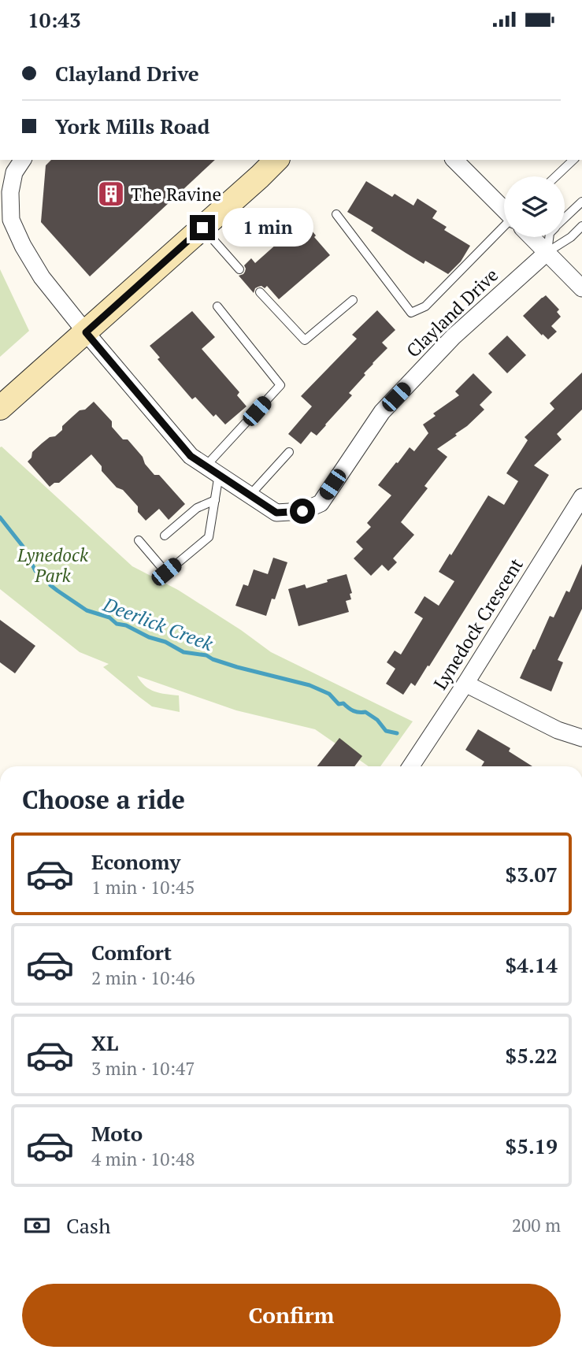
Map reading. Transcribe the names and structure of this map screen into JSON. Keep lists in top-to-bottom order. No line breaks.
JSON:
{"streets":{"street":["Clayland Drive","Lynedock Crescent"]},"water":["Deerlick Creek"],"parks":["Lynedock Park"],"places":{"building":["The Ravine"]},"page":{"status":"10:43","banner":["Clayland Drive","York Mills Road"],"bubble":"1 min","heading":"Choose a ride","list":[{"name":"Economy","note":"1 min · 10:45","value":"$3.07"},{"name":"Comfort","note":"2 min · 10:46","value":"$4.14"},{"name":"XL","note":"3 min · 10:47","value":"$5.22"},{"name":"Moto","note":"4 min · 10:48","value":"$5.19"}],"pay":["Cash","200 m"],"buttons":"Confirm"}}
